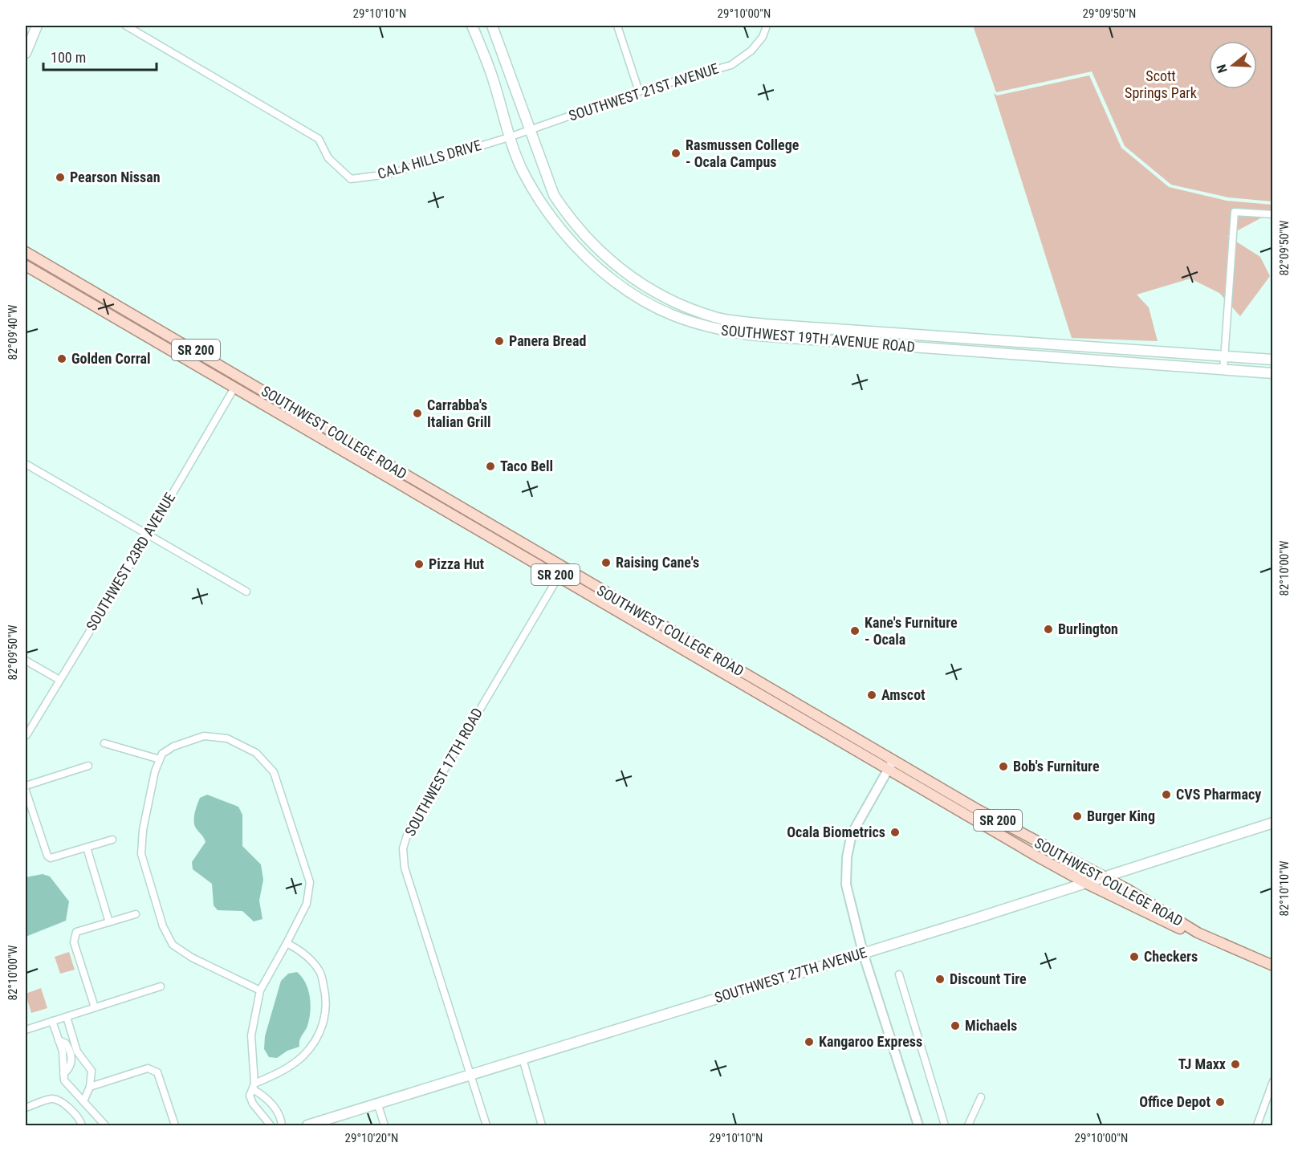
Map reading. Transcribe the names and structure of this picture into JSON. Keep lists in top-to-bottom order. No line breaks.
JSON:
{"streets":{"main road":["SOUTHWEST 19TH AVENUE ROAD","SR 200","SOUTHWEST COLLEGE ROAD","SOUTHWEST 27TH AVENUE"],"street":["SOUTHWEST 21ST AVENUE","CALA HILLS DRIVE","SOUTHWEST 23RD AVENUE","SOUTHWEST 17TH ROAD"]},"crossings":[["SOUTHWEST 21ST AVENUE","CALA HILLS DRIVE"],["SOUTHWEST 21ST AVENUE","SOUTHWEST 19TH AVENUE ROAD"],["CALA HILLS DRIVE","SOUTHWEST 19TH AVENUE ROAD"],["SOUTHWEST COLLEGE ROAD","SOUTHWEST 23RD AVENUE"],["SOUTHWEST COLLEGE ROAD","SOUTHWEST 17TH ROAD"],["SOUTHWEST COLLEGE ROAD","SOUTHWEST 27TH AVENUE"],["SOUTHWEST 17TH ROAD","SOUTHWEST 27TH AVENUE"]],"parks":["Scott Springs Park"],"places":["Rasmussen College - Ocala Campus","Pearson Nissan","Panera Bread","Golden Corral","Carrabba's Italian Grill","Taco Bell","Raising Cane's","Pizza Hut","Burlington","Kane's Furniture - Ocala","Amscot","Bob's Furniture","CVS Pharmacy","Burger King","Ocala Biometrics","Checkers","Discount Tire","Michaels","Kangaroo Express","TJ Maxx","Office Depot"],"scale_bar":"100 m","north":"left","coordinates":["29°10'10\"N","29°10'00\"N","29°09'50\"N","82°09'50\"W","82°09'40\"W","82°10'00\"W","82°10'10\"W","29°10'20\"N"]}
